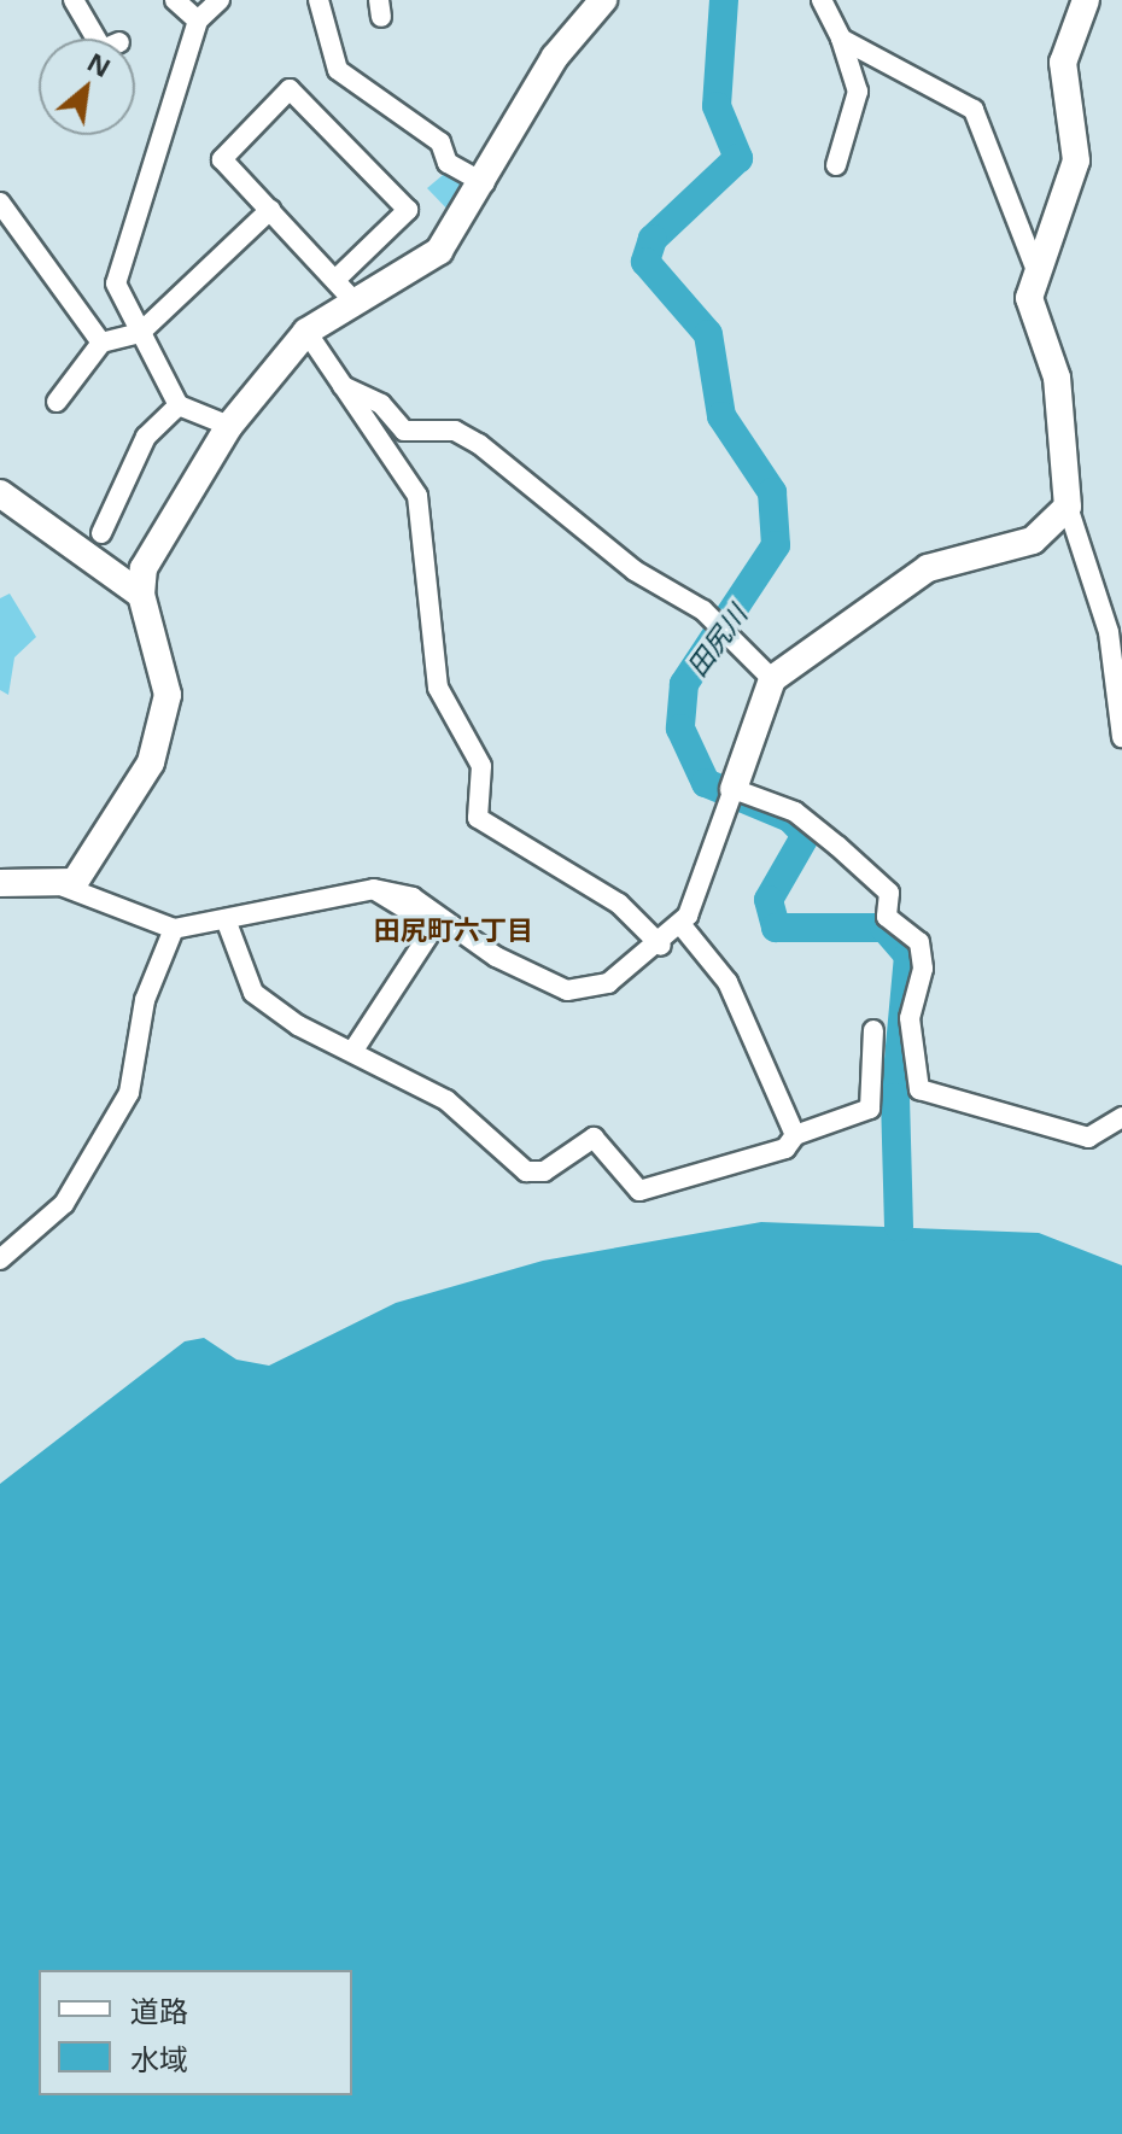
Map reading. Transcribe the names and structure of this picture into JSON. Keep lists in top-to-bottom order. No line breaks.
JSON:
{"districts":["田尻町六丁目"],"water":["田尻川"],"legend":["道路","水域"],"north":"top right"}
